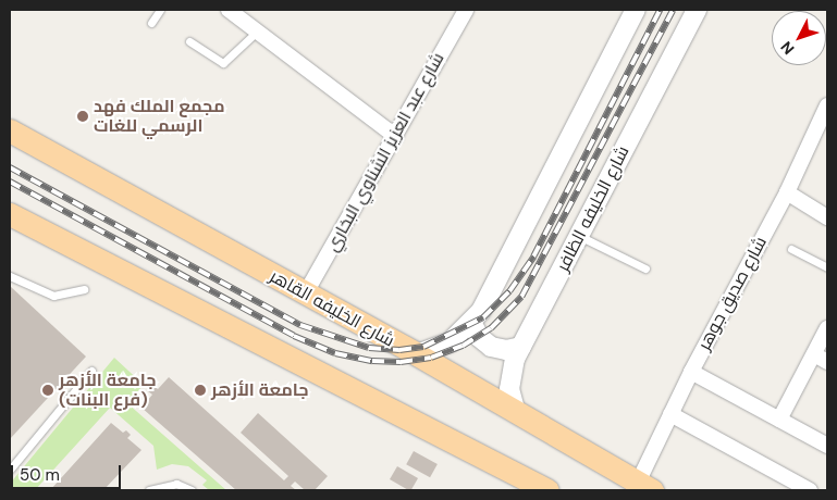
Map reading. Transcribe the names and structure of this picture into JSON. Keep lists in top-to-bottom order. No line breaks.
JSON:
{"streets":{"main road":["شارع الخليفه القاهر"],"street":["شارع عبد العزيز الشناوي البخاري","شارع الخليفه الظافر","شارع صديق جوهر"]},"crossings":[["شارع عبد العزيز الشناوي البخاري","شارع الخليفه القاهر"],["شارع الخليفه الظافر","شارع الخليفه القاهر"],["شارع صديق جوهر","شارع الخليفه القاهر"]],"places":["مجمع الملك فهد الرسمي للغات","جامعة الأزهر (فرع البنات)","جامعة الأزهر"],"scale_bar":"50 m","north":"bottom left"}
